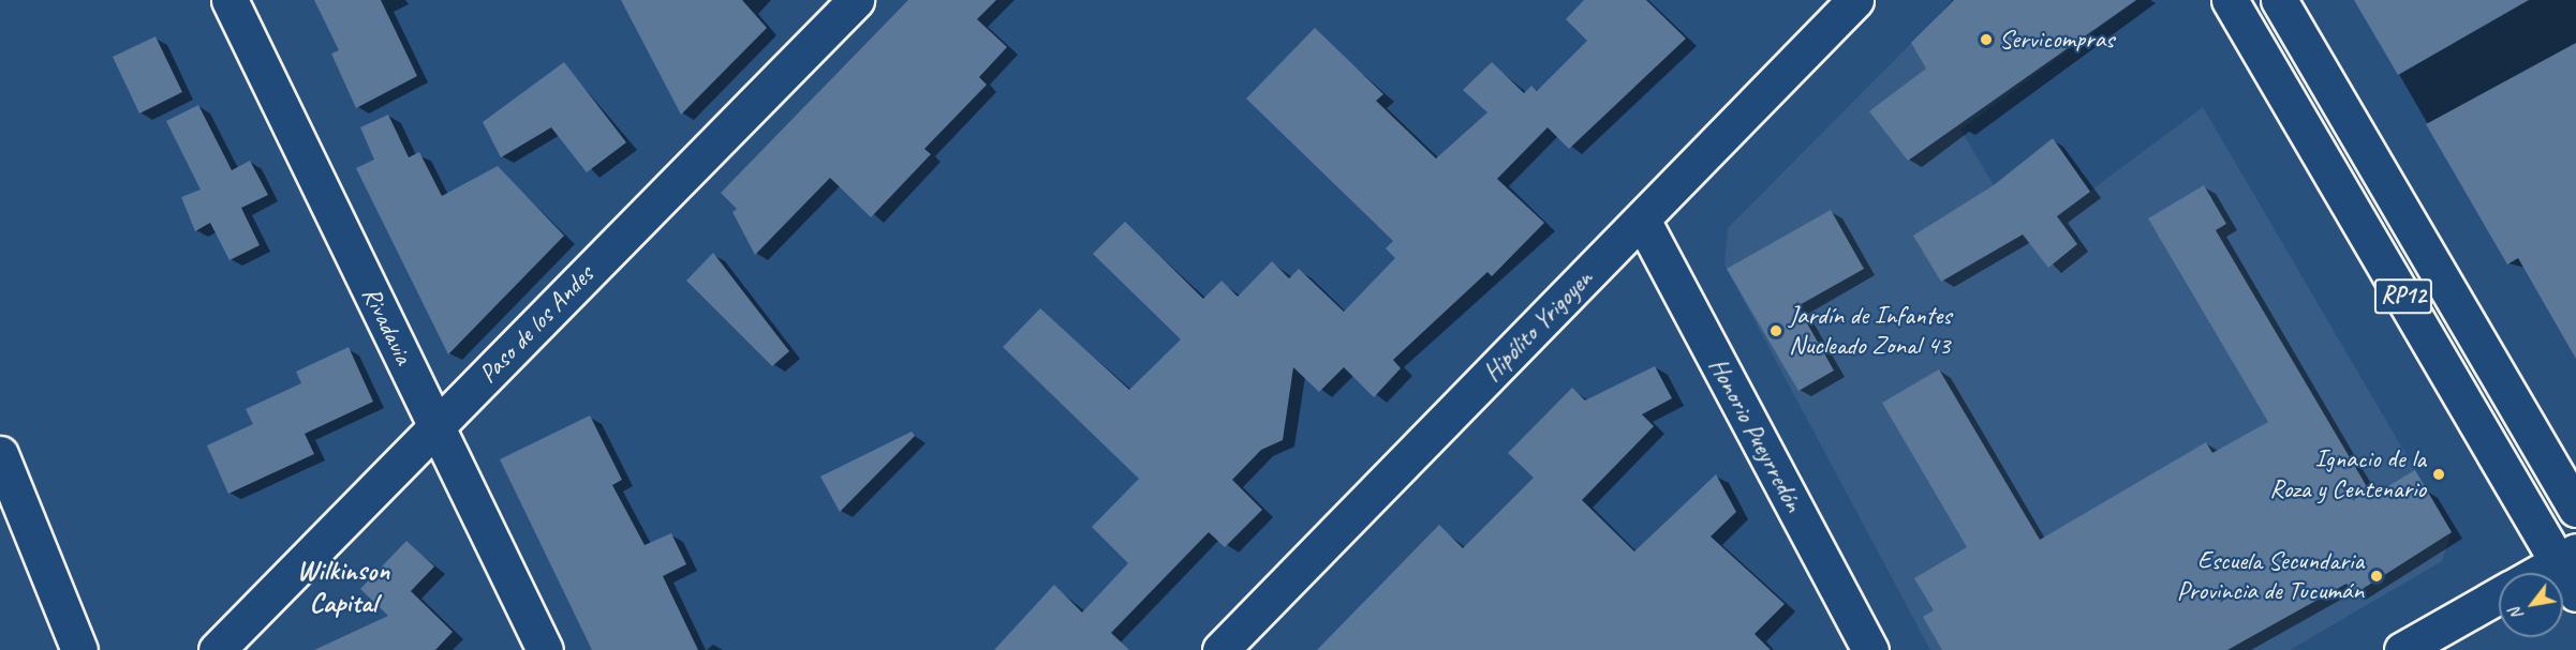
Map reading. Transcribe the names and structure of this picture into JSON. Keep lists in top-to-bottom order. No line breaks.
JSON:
{"streets":{"street":["RP12","Paso de los Andes","Rivadavia","Hipólito Yrigoyen","Honorio Pueyrredón"]},"crossings":[["Paso de los Andes","Rivadavia"],["Hipólito Yrigoyen","Honorio Pueyrredón"]],"districts":["Wilkinson Capital"],"places":["Servicompras","Jardín de Infantes Nucleado Zonal 43","Ignacio de la Roza y Centenario","Escuela Secundaria Provincia de Tucumán"],"north":"bottom left"}
